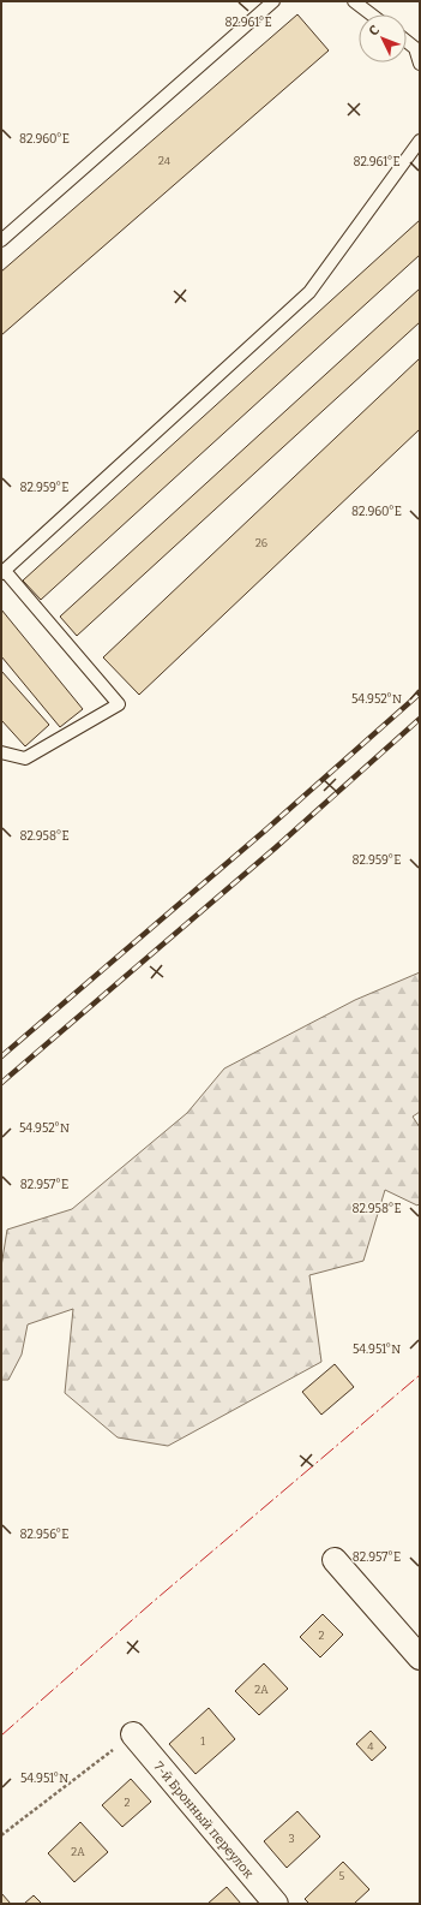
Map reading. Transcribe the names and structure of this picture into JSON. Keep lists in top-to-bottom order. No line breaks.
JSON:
{"streets":{"street":["7-й Бронный переулок"]},"house_numbers":["24","26","2","2А","1","4","2","3","2А","5"],"north":"top left","coordinates":["82.961°E","82.960°E","82.959°E","54.952°N","82.958°E","82.957°E","54.951°N","82.956°E"]}
